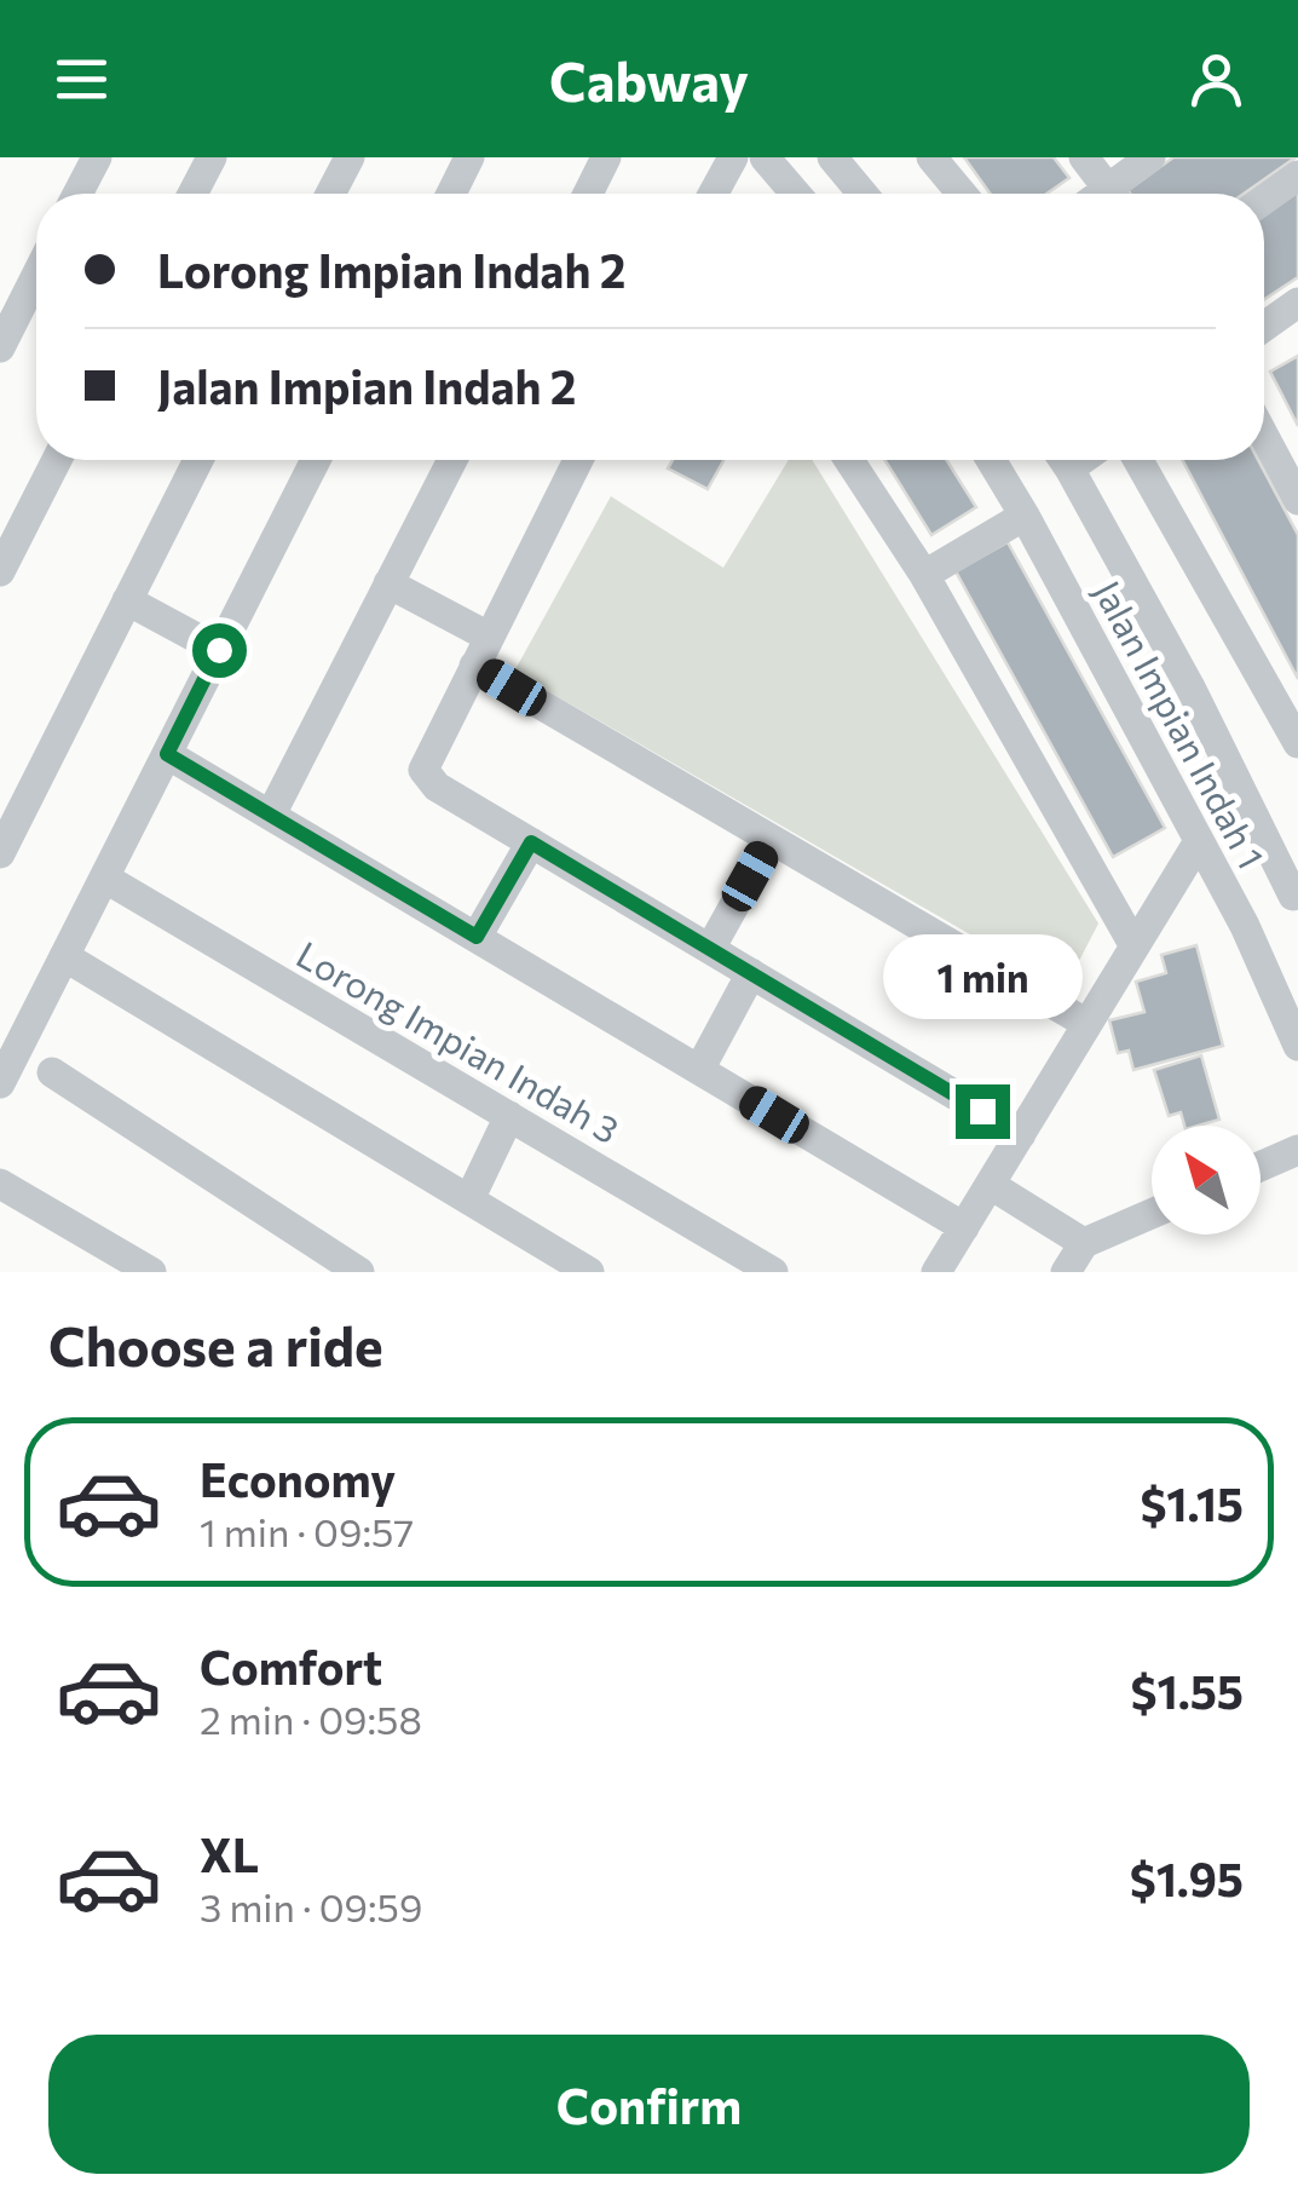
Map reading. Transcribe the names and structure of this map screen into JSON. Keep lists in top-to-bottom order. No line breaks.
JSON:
{"streets":{"street":["Jalan Impian Indah 1","Lorong Impian Indah 3"]},"north":"top left","page":{"header":"Cabway","banner":["Lorong Impian Indah 2","Jalan Impian Indah 2"],"bubble":"1 min","heading":"Choose a ride","list":[{"name":"Economy","note":"1 min · 09:57","value":"$1.15"},{"name":"Comfort","note":"2 min · 09:58","value":"$1.55"},{"name":"XL","note":"3 min · 09:59","value":"$1.95"}],"buttons":"Confirm"}}
